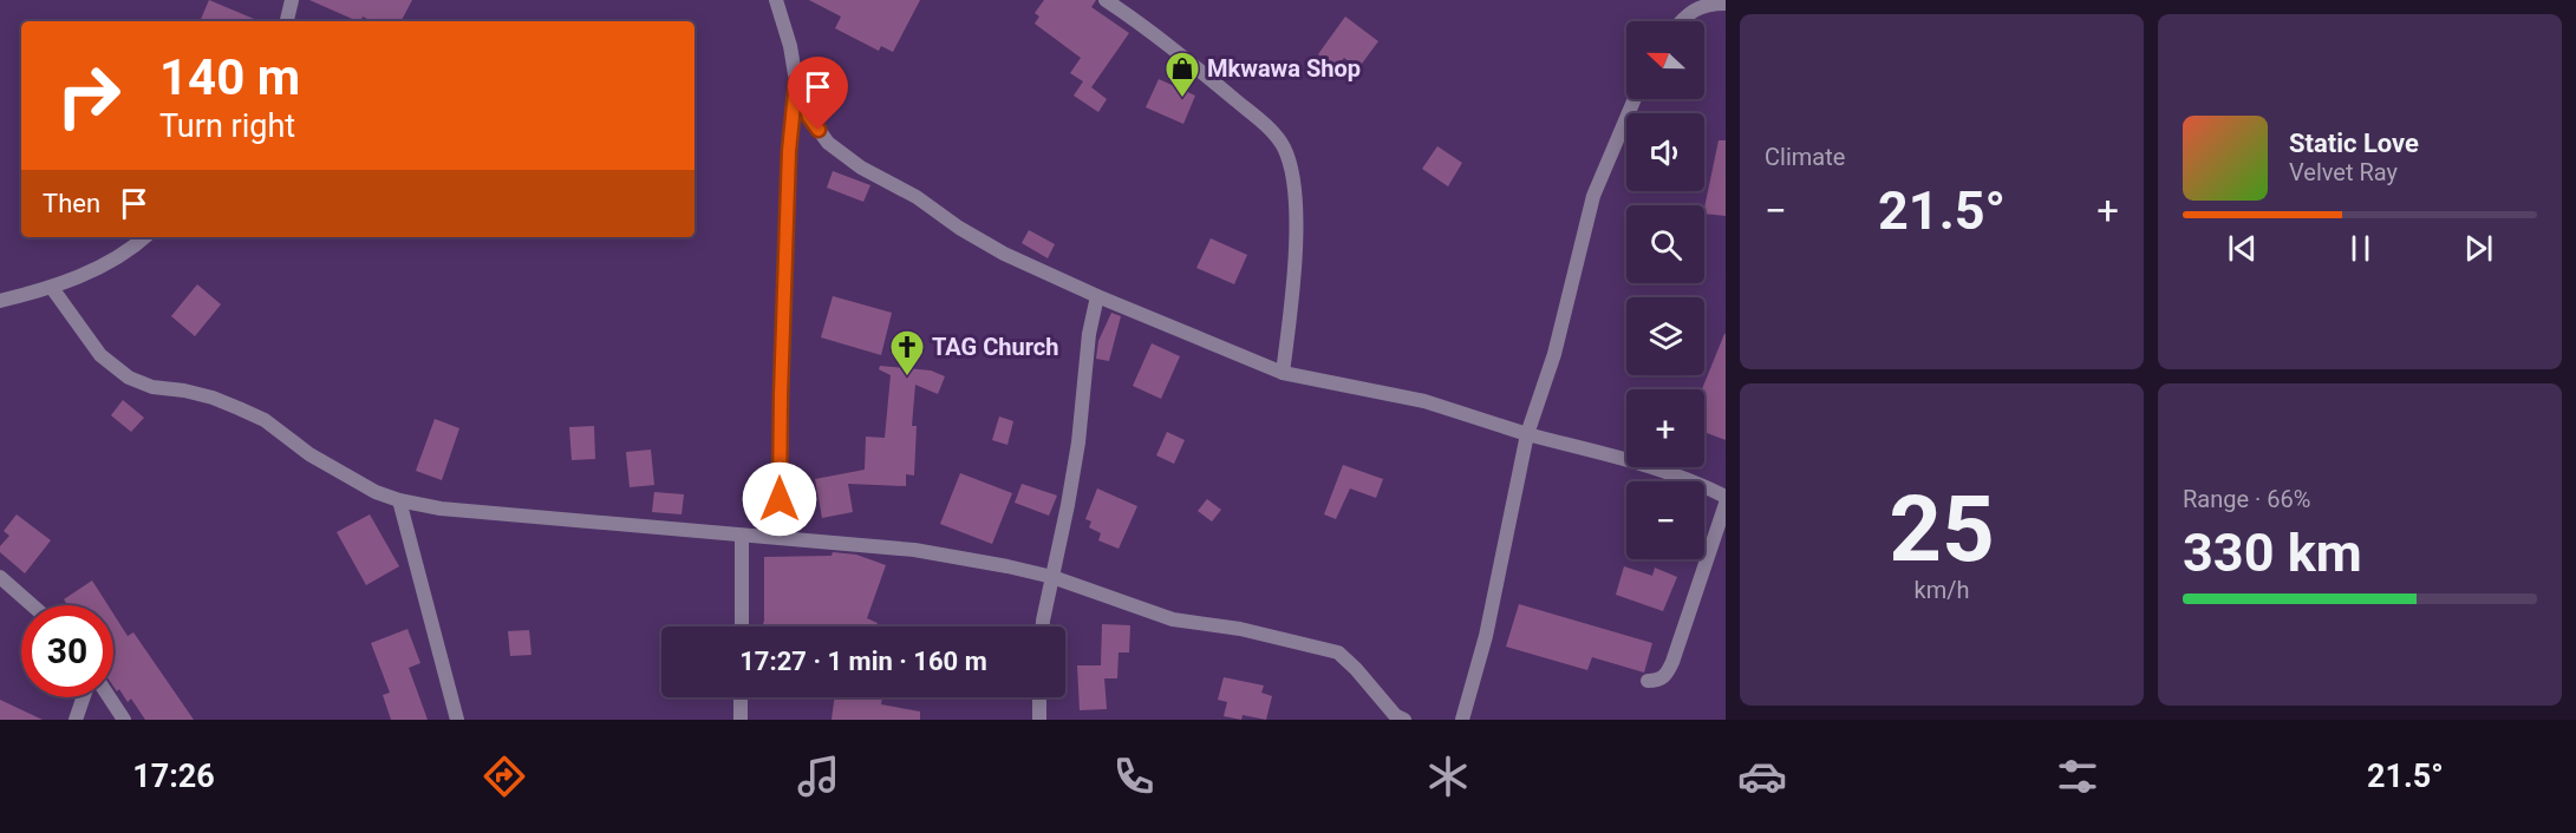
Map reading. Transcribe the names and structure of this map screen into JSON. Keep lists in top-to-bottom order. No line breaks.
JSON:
{"places":{"shop":["Mkwawa Shop"],"church":["TAG Church"]},"north":"left","page":{"tile":["Climate",["25","km/h"],["Range · 66%","330 km"]],"map_buttons":["+","−"],"turn":["140 m","Turn right"],"song":["Static Love","Velvet Ray"],"then":"Then","heat":["−","21.5°","+"],"limit":"30","trip":"17:27 · 1 min · 160 m","tabs":["17:26","21.5°"]}}
